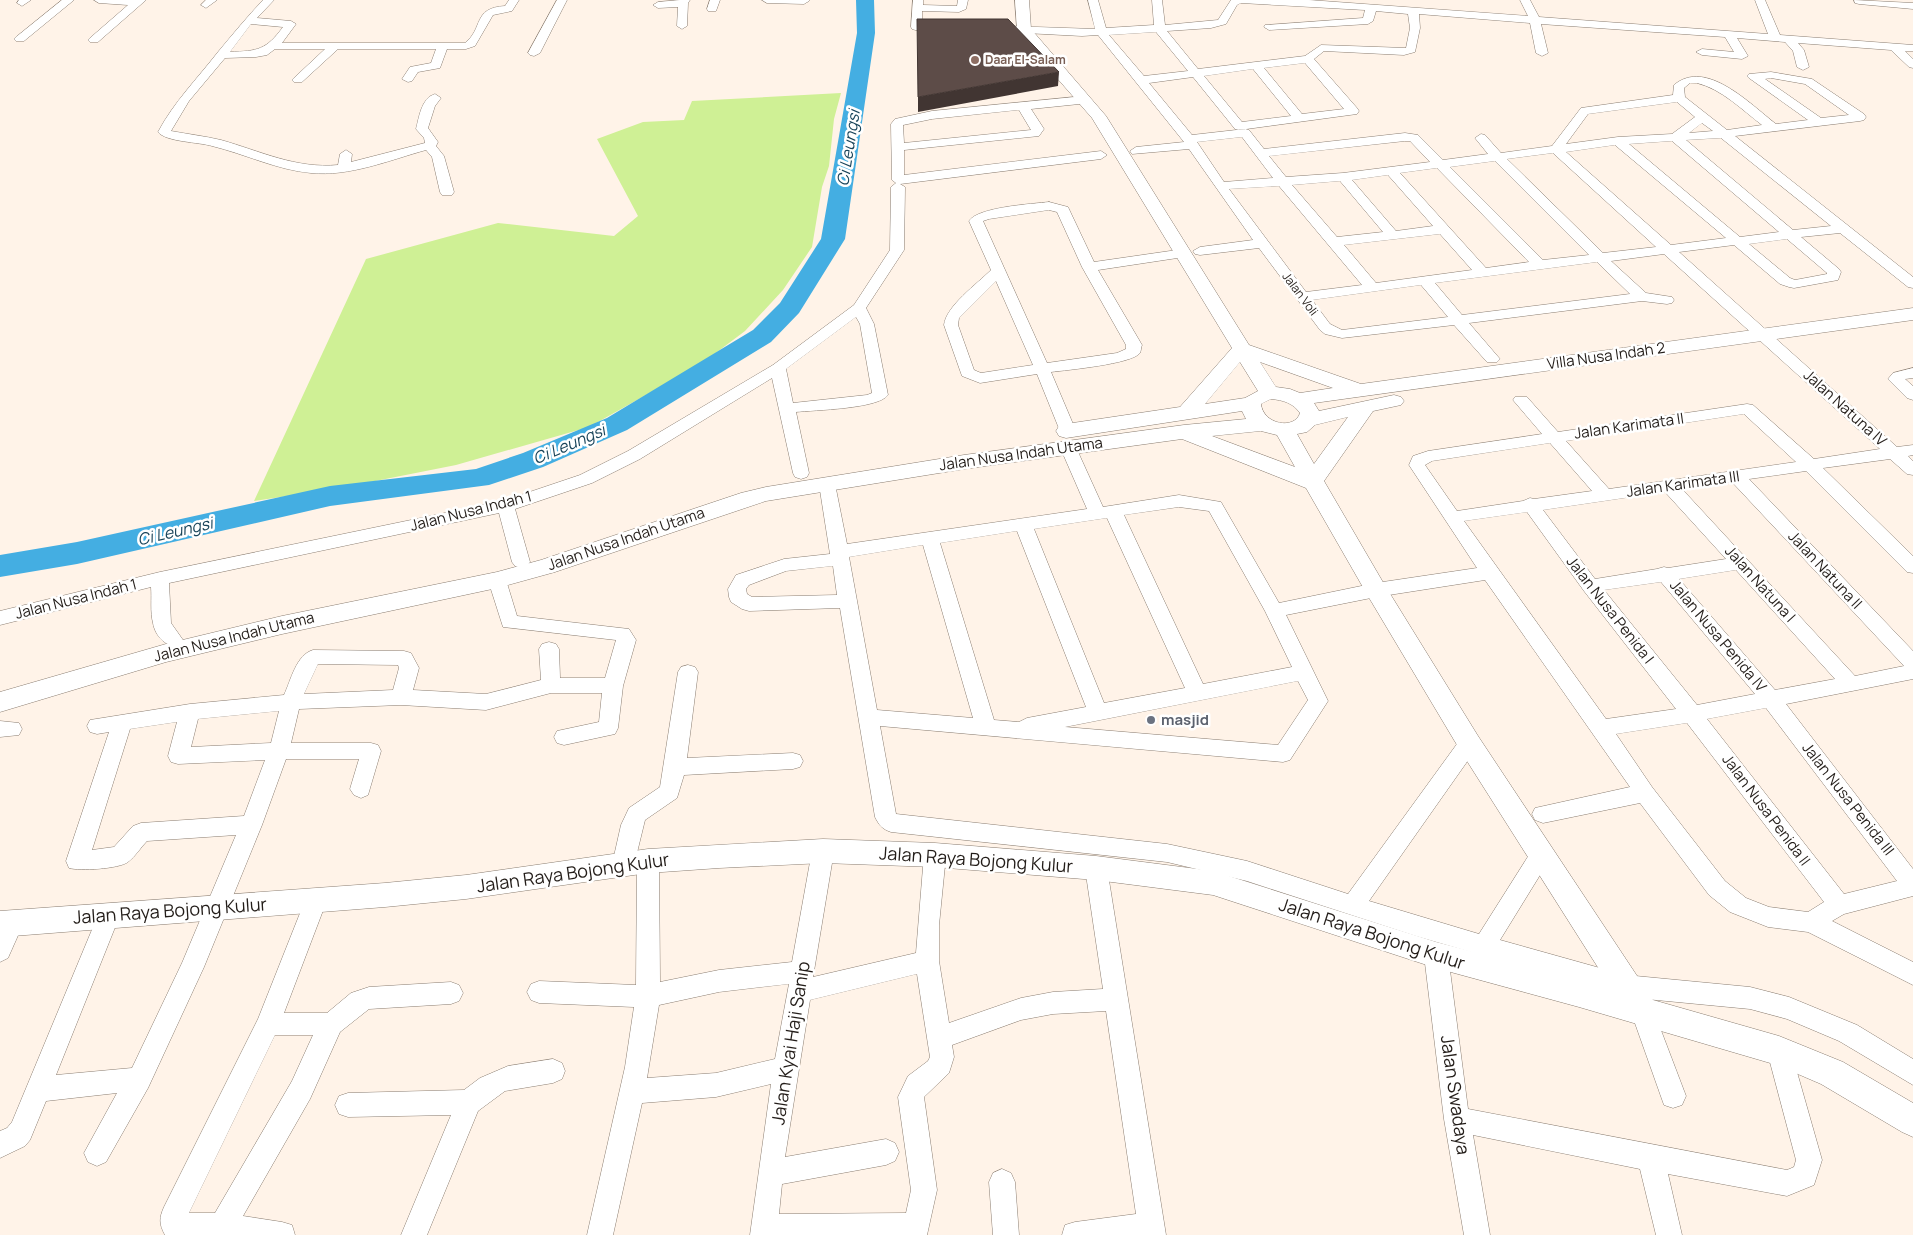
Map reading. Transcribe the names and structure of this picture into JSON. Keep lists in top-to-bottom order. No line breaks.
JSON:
{"streets":{"street":["Jalan Voli","Villa Nusa Indah 2","Jalan Natuna IV","Jalan Karimata II","Jalan Nusa Indah Utama","Jalan Karimata III","Jalan Nusa Indah 1","Jalan Natuna II","Jalan Natuna I","Jalan Nusa Penida I","Jalan Nusa Penida IV","Jalan Nusa Penida III","Jalan Nusa Penida II","Jalan Raya Bojong Kulur","Jalan Kyai Haji Sanip","Jalan Swadaya"]},"crossings":[["Villa Nusa Indah 2","Jalan Natuna IV"],["Villa Nusa Indah 2","Jalan Nusa Indah Utama"],["Jalan Natuna IV","Jalan Karimata III"],["Jalan Karimata II","Jalan Karimata III"],["Jalan Karimata III","Jalan Natuna II"],["Jalan Karimata III","Jalan Natuna I"],["Jalan Karimata III","Jalan Nusa Penida I"],["Jalan Nusa Penida I","Jalan Nusa Penida II"],["Jalan Nusa Penida IV","Jalan Nusa Penida III"],["Jalan Nusa Penida III","Jalan Nusa Penida II"],["Jalan Raya Bojong Kulur","Jalan Kyai Haji Sanip"],["Jalan Raya Bojong Kulur","Jalan Swadaya"]],"water":["Ci Leungsi"],"places":["Daar El-Salam","masjid"]}
